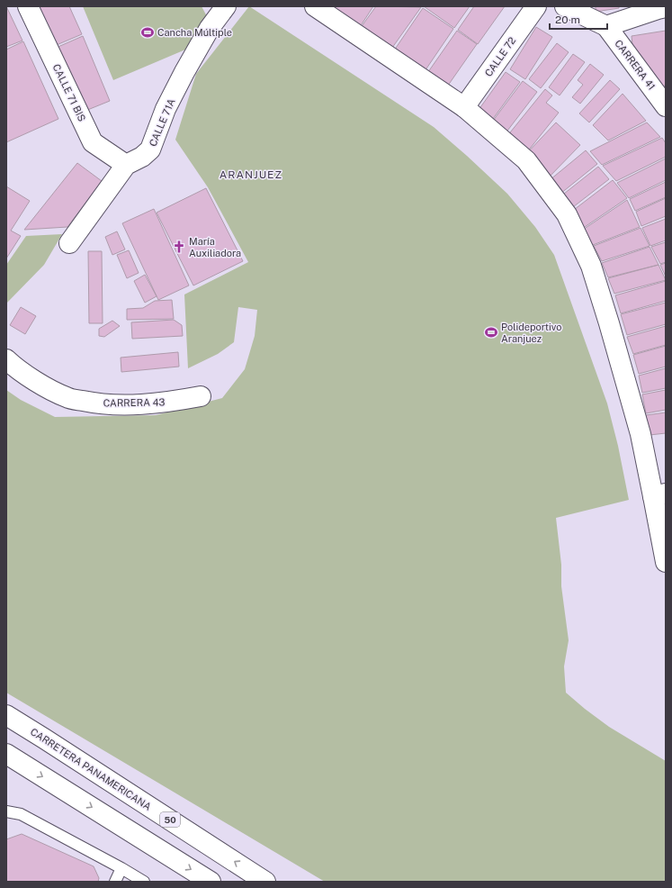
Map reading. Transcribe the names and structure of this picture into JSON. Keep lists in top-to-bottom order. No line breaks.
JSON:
{"streets":{"main road":["CALLE 72","CARRERA 41","CALLE 71 BIS","CALLE 71A","CARRERA 43","CARRETERA PANAMERICANA","50"]},"crossings":[["CALLE 71 BIS","CALLE 71A"]],"districts":["ARANJUEZ"],"places":{"sports":["Cancha Múltiple","Polideportivo Aranjuez"],"church":["María Auxiliadora"]},"scale_bar":"20 m"}
